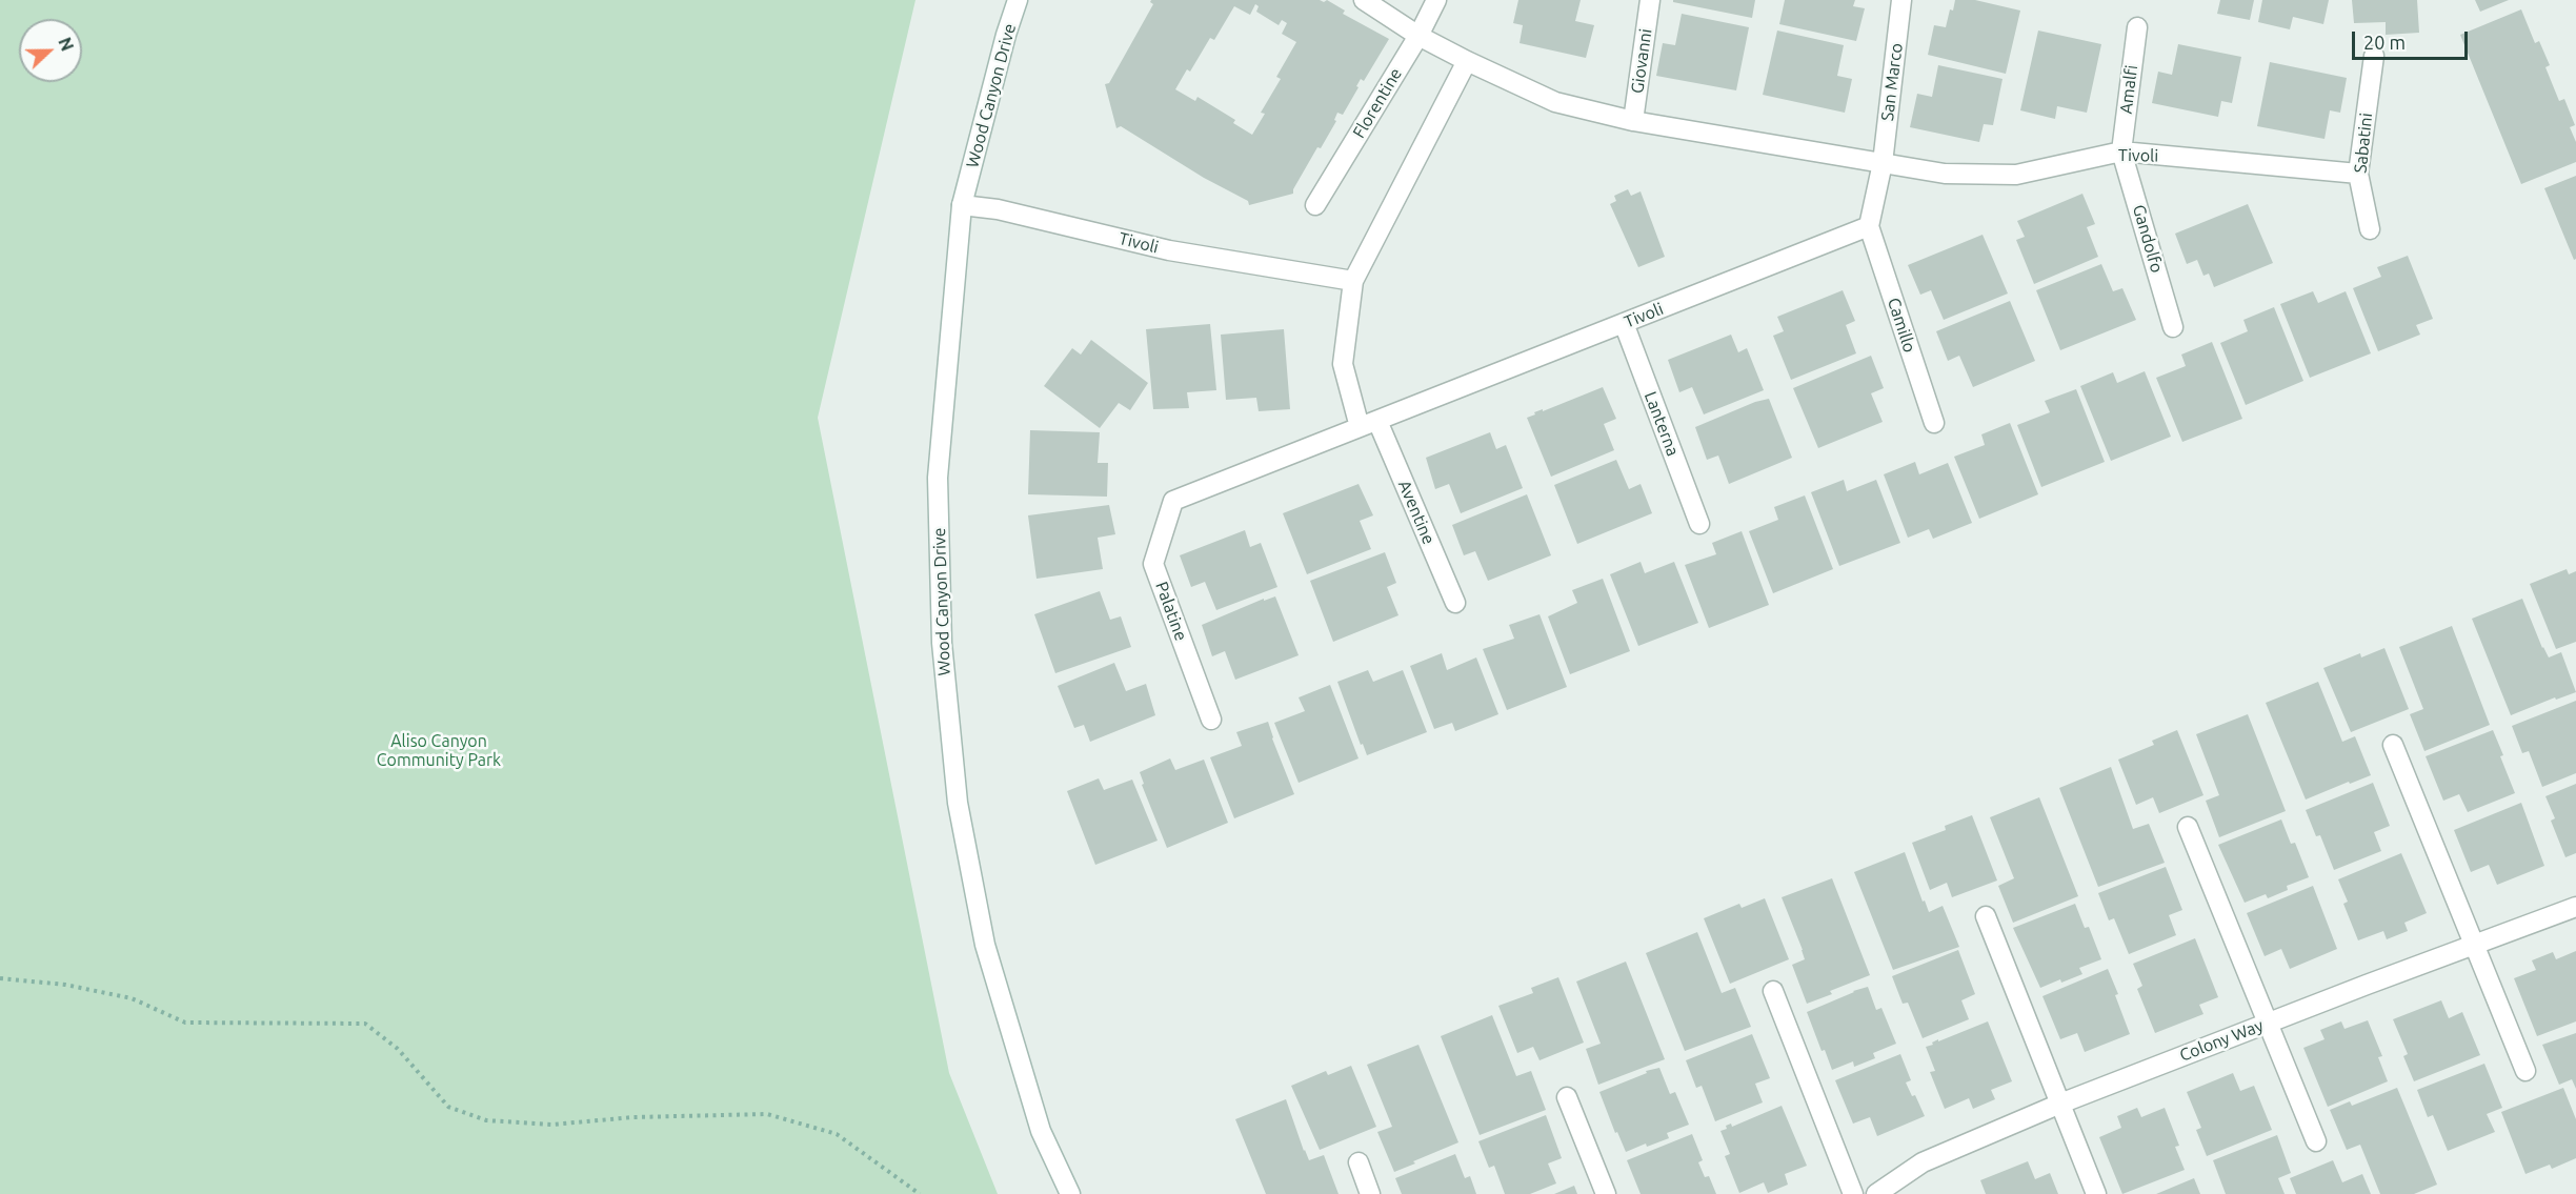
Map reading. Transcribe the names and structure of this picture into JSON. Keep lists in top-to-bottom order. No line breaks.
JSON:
{"streets":{"street":["Giovanni","San Marco","Amalfi","Wood Canyon Drive","Florentine","Sabatini","Tivoli","Gandolfo","Camillo","Lanterna","Aventine","Palatine","Colony Way"]},"crossings":[["Giovanni","Tivoli"],["San Marco","Tivoli"],["Amalfi","Tivoli"],["Amalfi","Gandolfo"],["Wood Canyon Drive","Tivoli"],["Florentine","Tivoli"],["Sabatini","Tivoli"],["Tivoli","Gandolfo"],["Tivoli","Camillo"],["Tivoli","Lanterna"],["Tivoli","Aventine"],["Tivoli","Palatine"]],"parks":["Aliso Canyon Community Park"],"scale_bar":"20 m","north":"right"}
